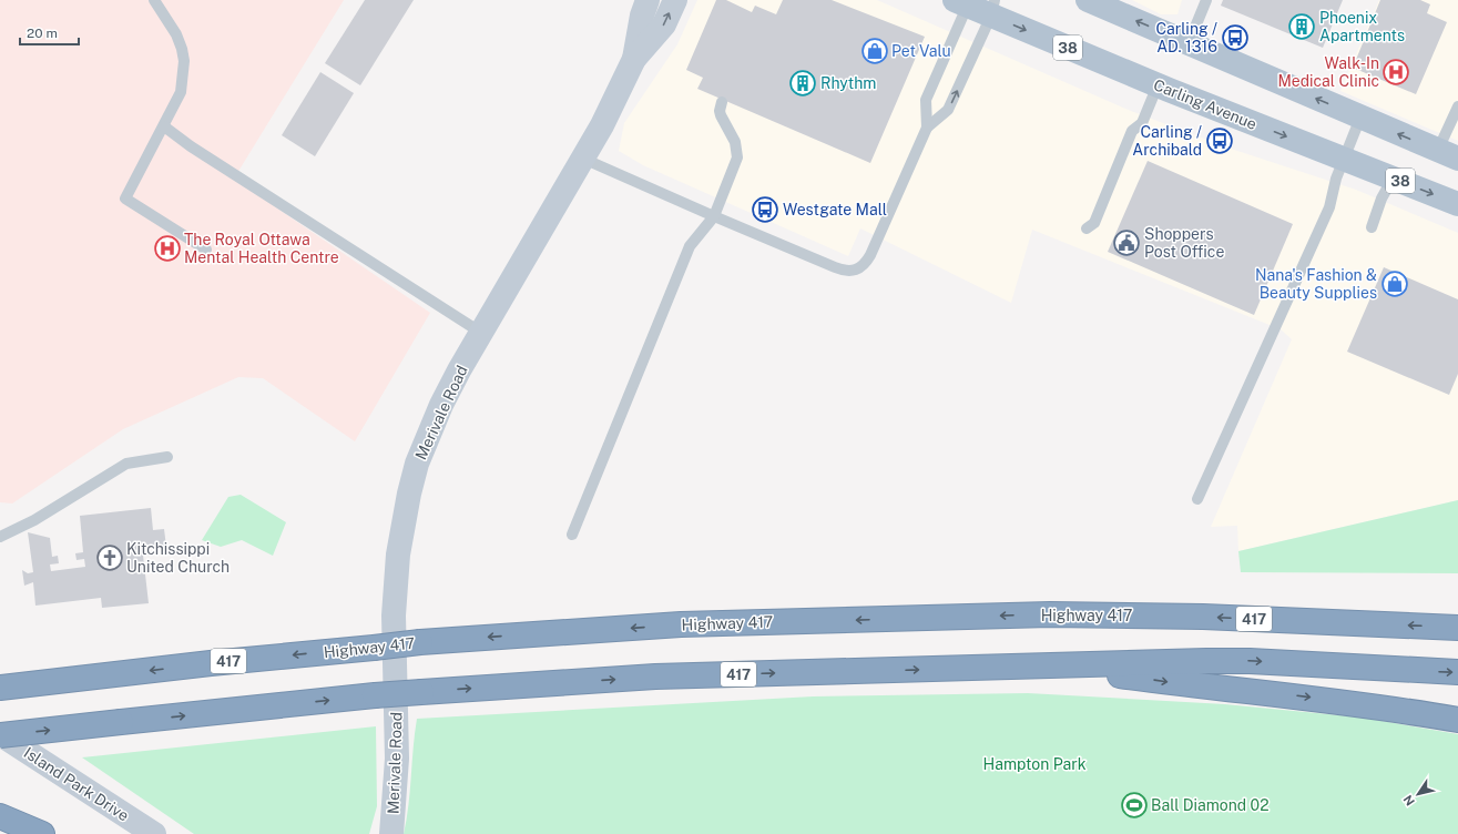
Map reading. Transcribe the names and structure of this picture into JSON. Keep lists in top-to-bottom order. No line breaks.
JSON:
{"streets":{"highway":["Highway 417","417"],"main road":["38","Carling Avenue","Merivale Road","Island Park Drive"]},"crossings":[["417","Island Park Drive"]],"parks":["Hampton Park"],"places":{"building":["Phoenix Apartments","Rhythm"],"bus stop":["Carling / AD. 1316","Carling / Archibald","Westgate Mall"],"shop":["Pet Valu","Nana's Fashion & Beauty Supplies"],"hospital":["Walk-In Medical Clinic","The Royal Ottawa Mental Health Centre"],"public building":["Shoppers Post Office"],"church":["Kitchissippi United Church"],"sports":["Ball Diamond 02"]},"scale_bar":"20 m","north":"bottom left"}
